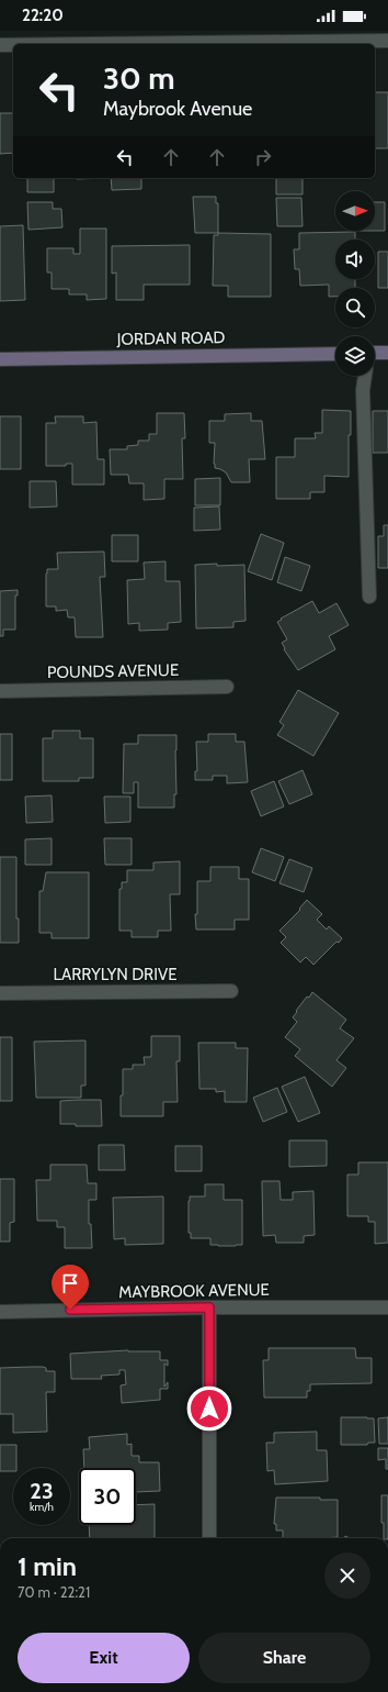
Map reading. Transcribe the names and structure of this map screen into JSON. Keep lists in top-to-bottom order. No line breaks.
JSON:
{"streets":{"street":["JORDAN ROAD","POUNDS AVENUE","LARRYLYN DRIVE","MAYBROOK AVENUE"]},"north":"right","page":{"status":"22:20","turn":["30 m","Maybrook Avenue"],"speed":"23 km/h","limit":"30","heading":["1 min","70 m · 22:21"],"buttons":["Exit","Share"]}}
